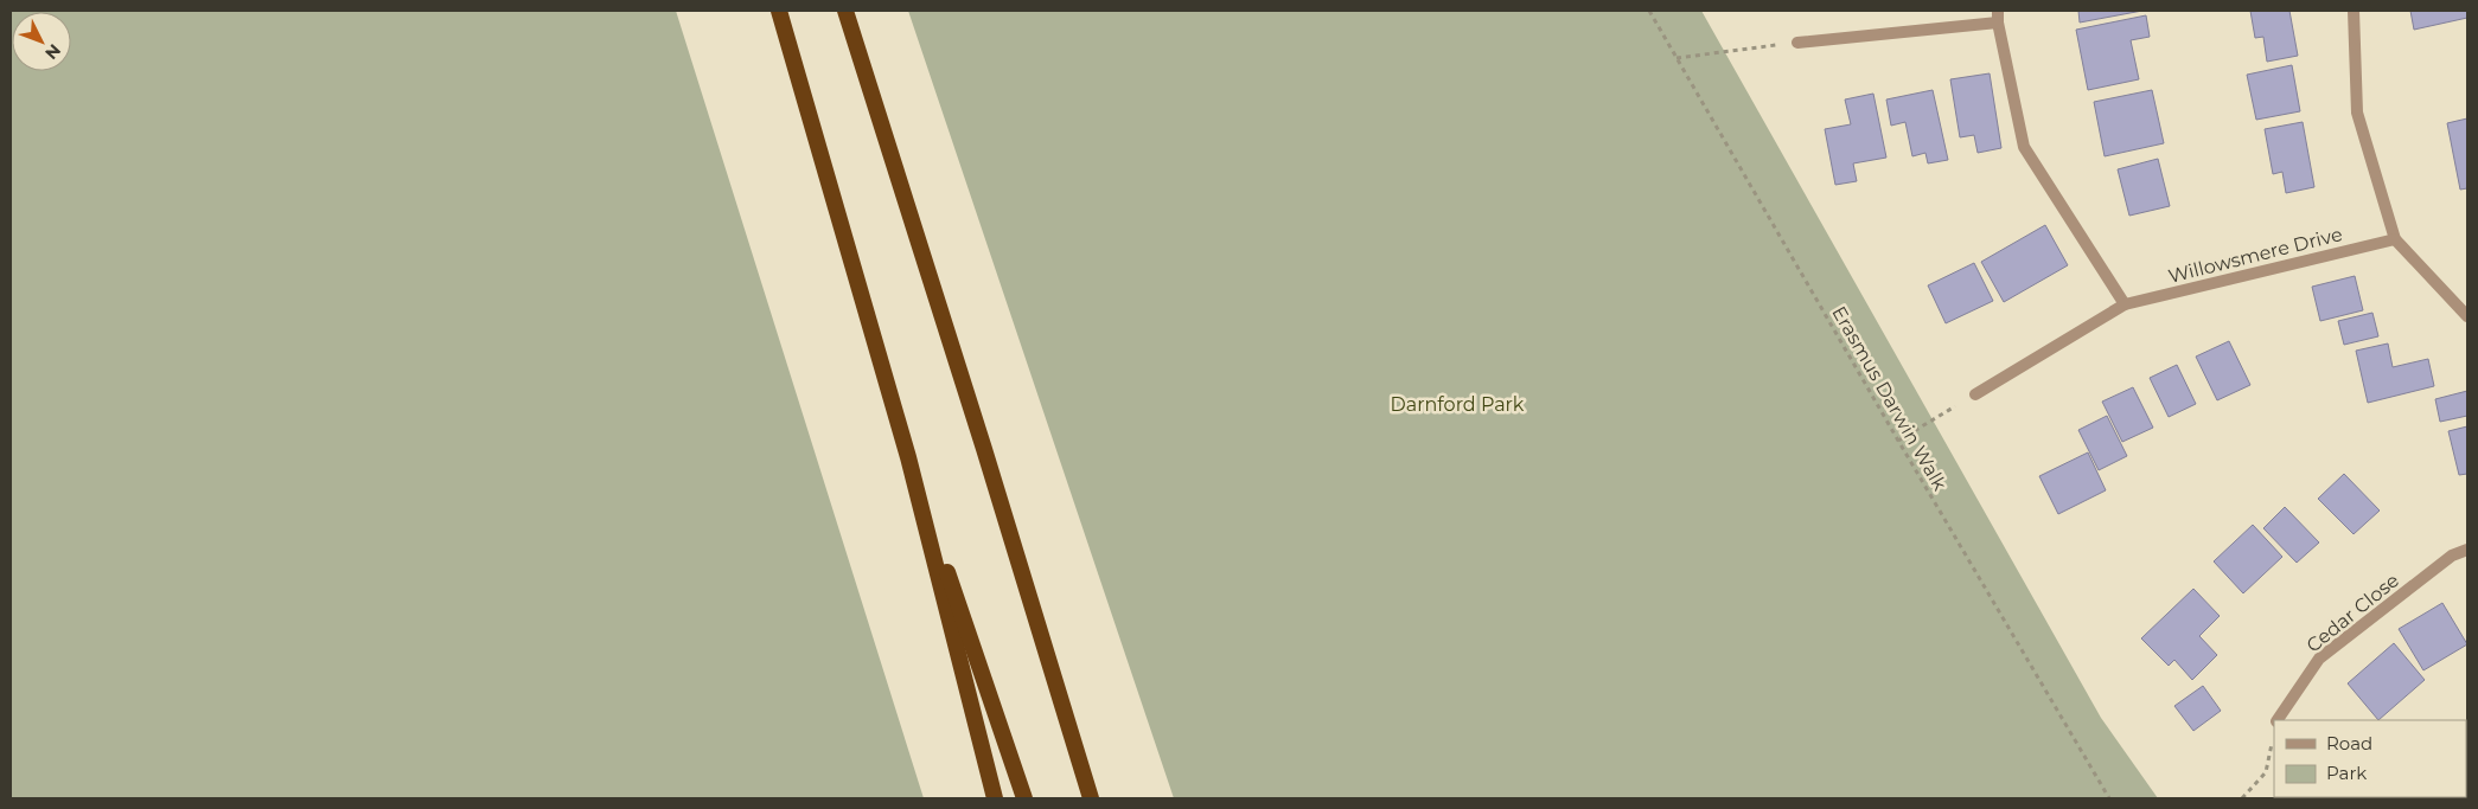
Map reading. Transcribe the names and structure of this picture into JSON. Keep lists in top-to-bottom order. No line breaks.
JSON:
{"streets":{"street":["Willowsmere Drive","Cedar Close"],"path":["Erasmus Darwin Walk"]},"parks":["Darnford Park"],"legend":["Road","Park"],"north":"bottom right"}
